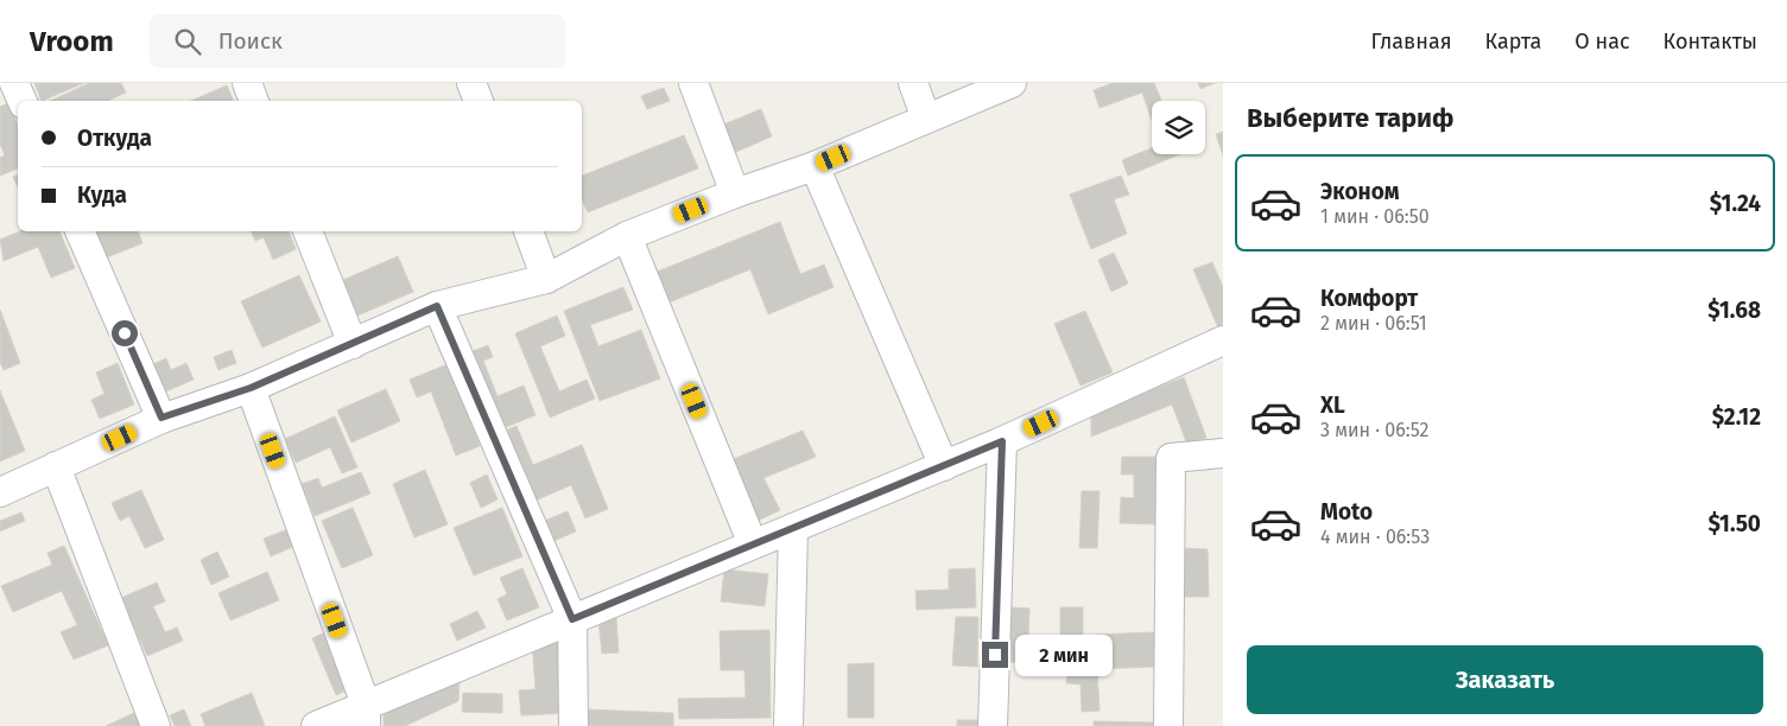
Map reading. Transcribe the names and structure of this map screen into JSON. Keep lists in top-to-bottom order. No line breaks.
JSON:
{"page":{"header":"Vroom","search":"Поиск","nav":["Главная","Карта","О нас","Контакты"],"heading":"Выберите тариф","banner":["Откуда","Куда"],"list":[{"name":"Эконом","note":"1 мин · 06:50","value":"$1.24"},{"name":"Комфорт","note":"2 мин · 06:51","value":"$1.68"},{"name":"XL","note":"3 мин · 06:52","value":"$2.12"},{"name":"Moto","note":"4 мин · 06:53","value":"$1.50"}],"buttons":"Заказать","bubble":"2 мин"}}
